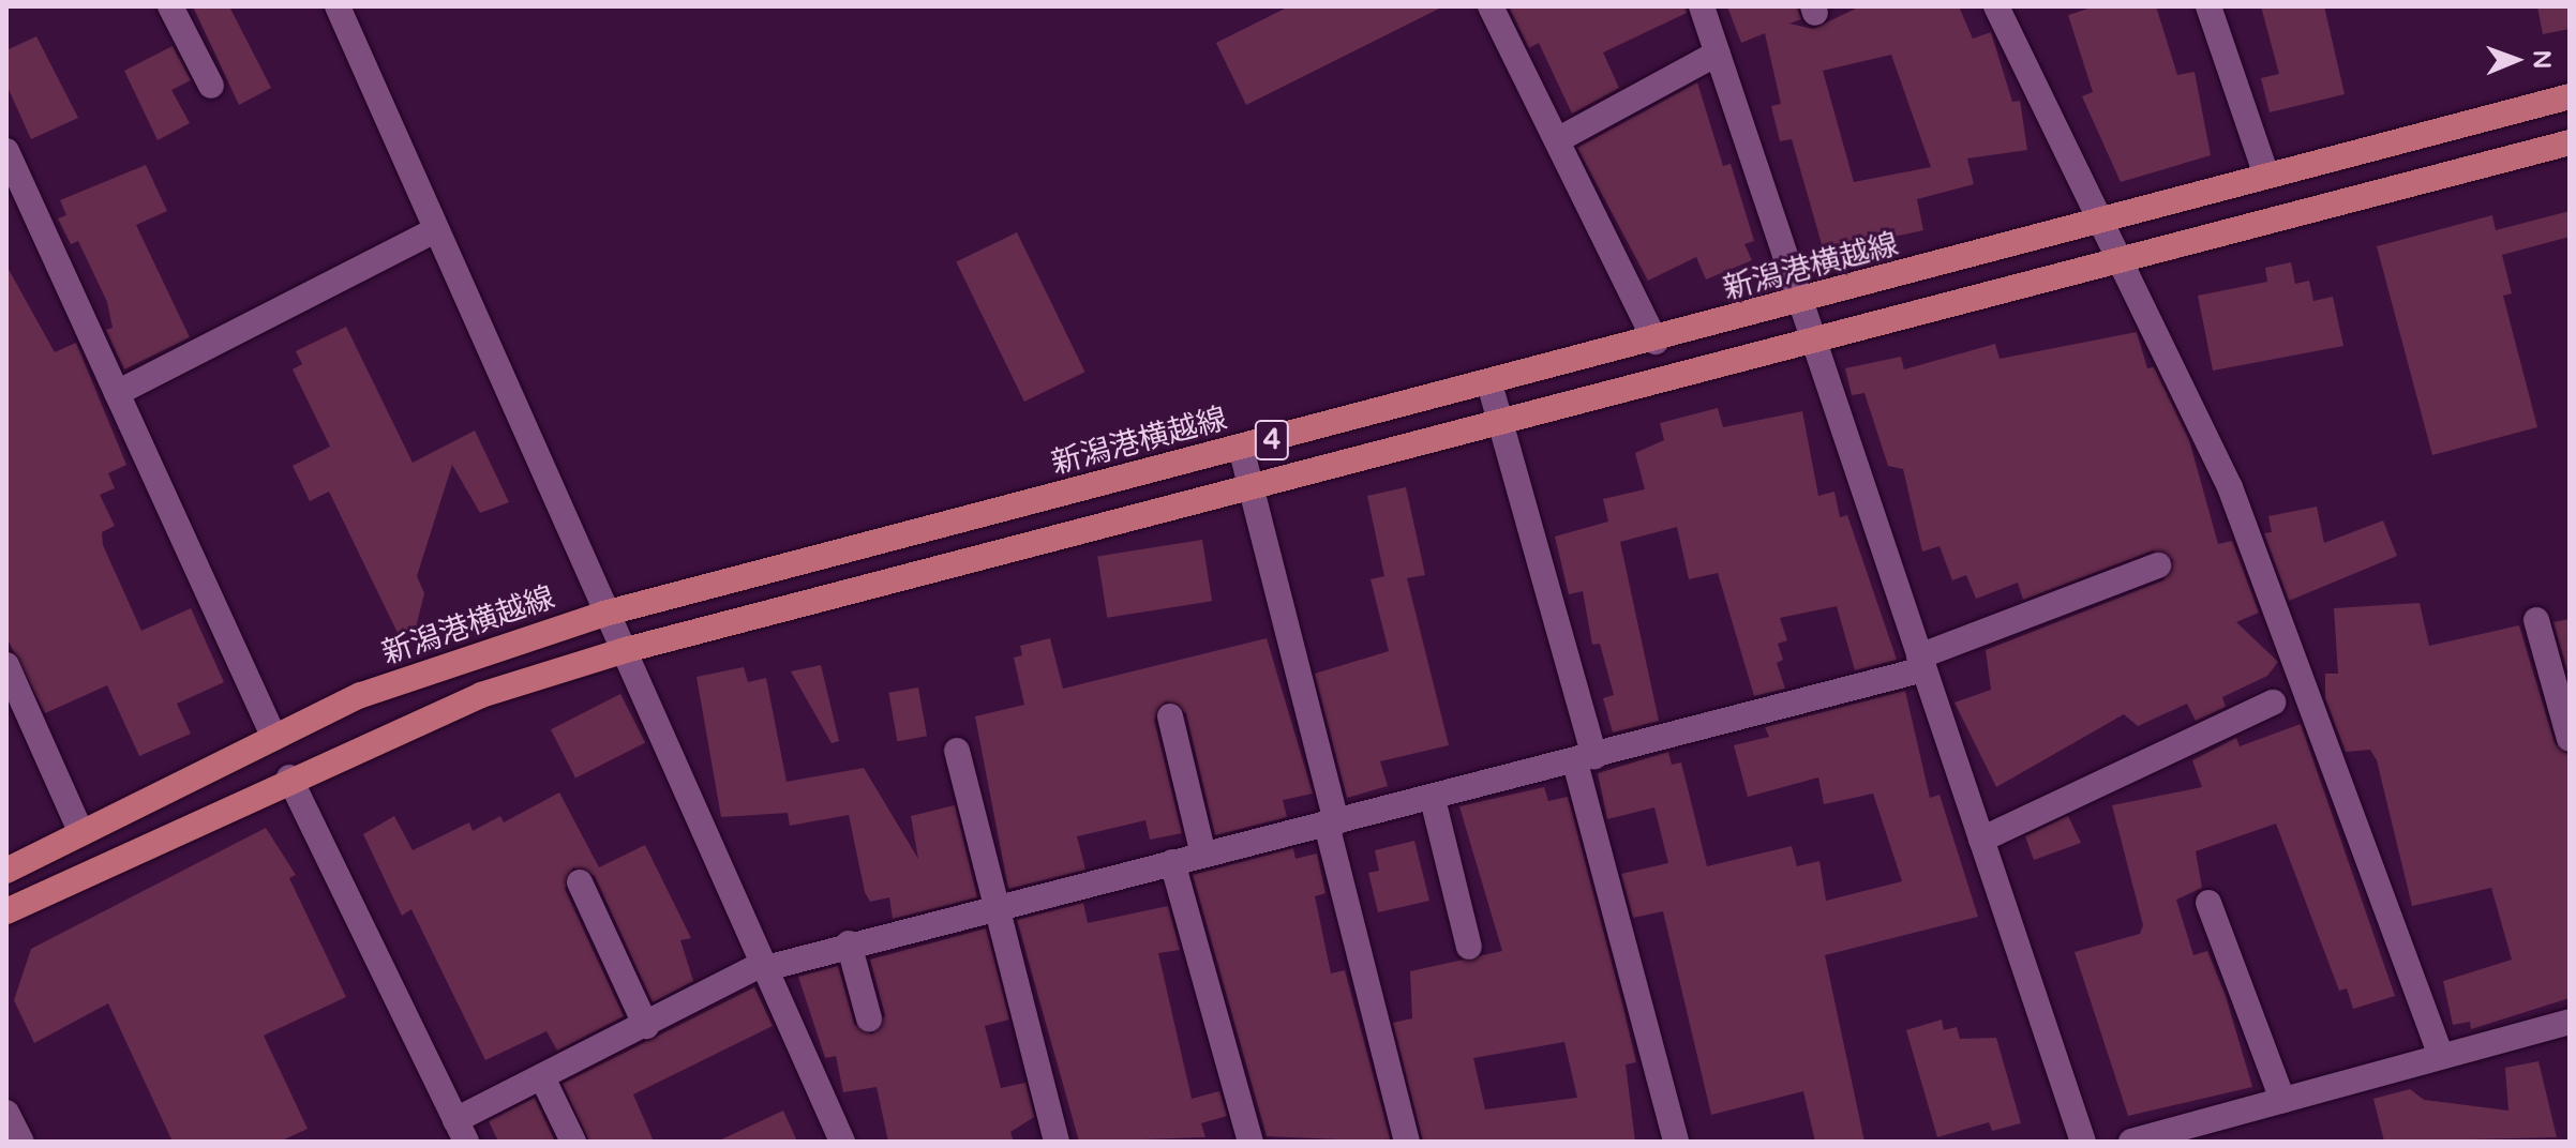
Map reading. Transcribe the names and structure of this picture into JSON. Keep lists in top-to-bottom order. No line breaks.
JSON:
{"streets":{"main road":["新潟港横越線","4"]},"north":"right"}
